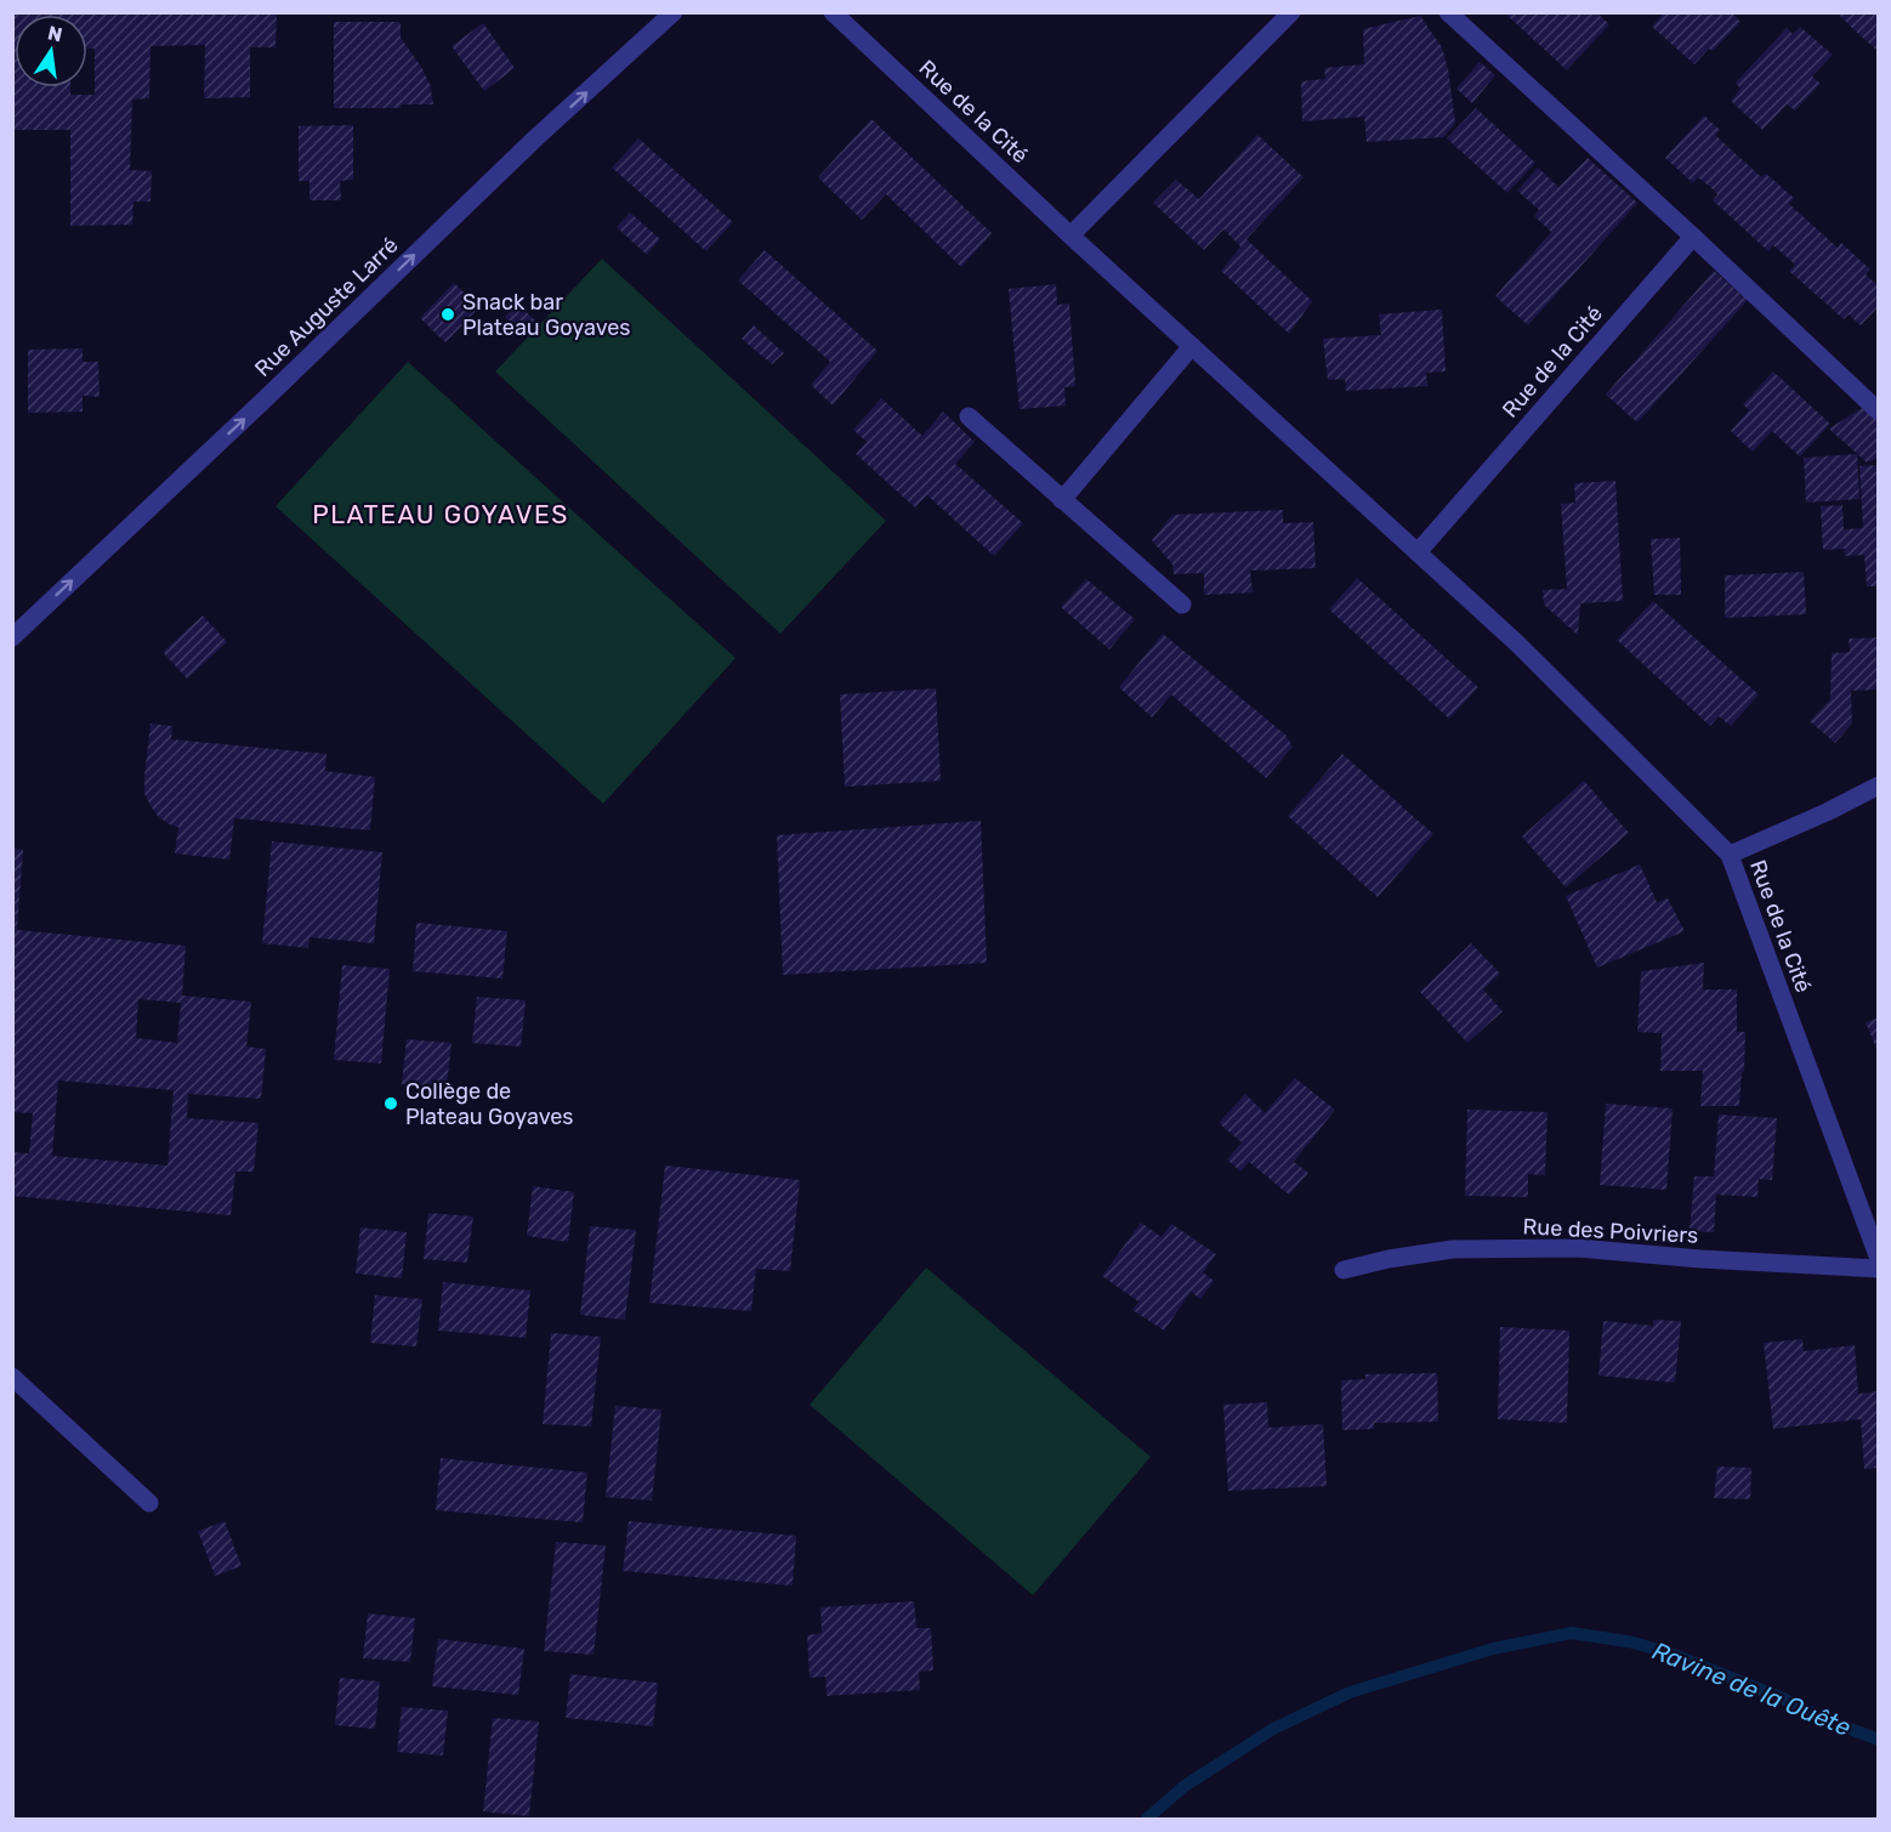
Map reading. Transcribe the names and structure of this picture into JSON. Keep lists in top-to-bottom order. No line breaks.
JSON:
{"streets":{"street":["Rue de la Cité","Rue Auguste Larré","Rue des Poivriers"]},"one_way":["Rue Auguste Larré"],"districts":["PLATEAU GOYAVES"],"water":["Ravine de la Ouête"],"places":["Snack bar Plateau Goyaves","Collège de Plateau Goyaves"],"north":"top"}
